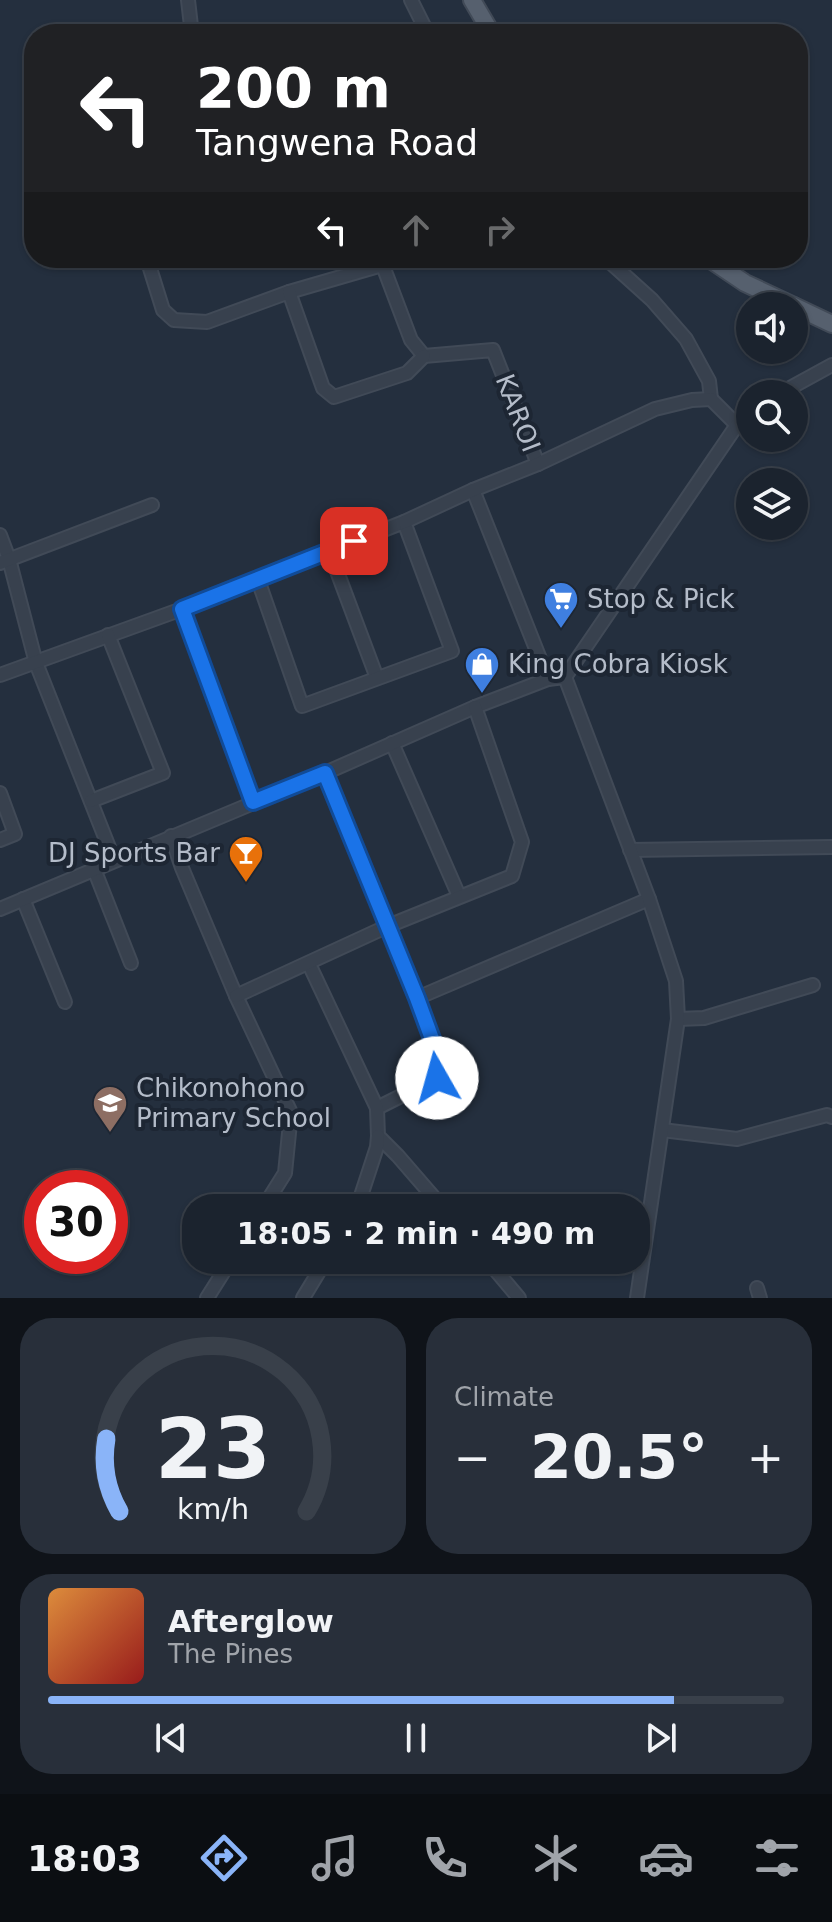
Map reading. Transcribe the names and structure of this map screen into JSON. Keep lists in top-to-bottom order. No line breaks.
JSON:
{"streets":{"street":["KAROI"]},"places":{"supermarket":["Stop & Pick"],"shop":["King Cobra Kiosk"],"bar":["DJ Sports Bar"],"school or university":["Chikonohono Primary School"]},"page":{"turn":["200 m","Tangwena Road"],"limit":"30","trip":"18:05 · 2 min · 490 m","tile":"Climate","heat":["−","20.5°","+"],"song":["Afterglow","The Pines"],"tabs":"18:03","gauge":["23","km/h"]}}
